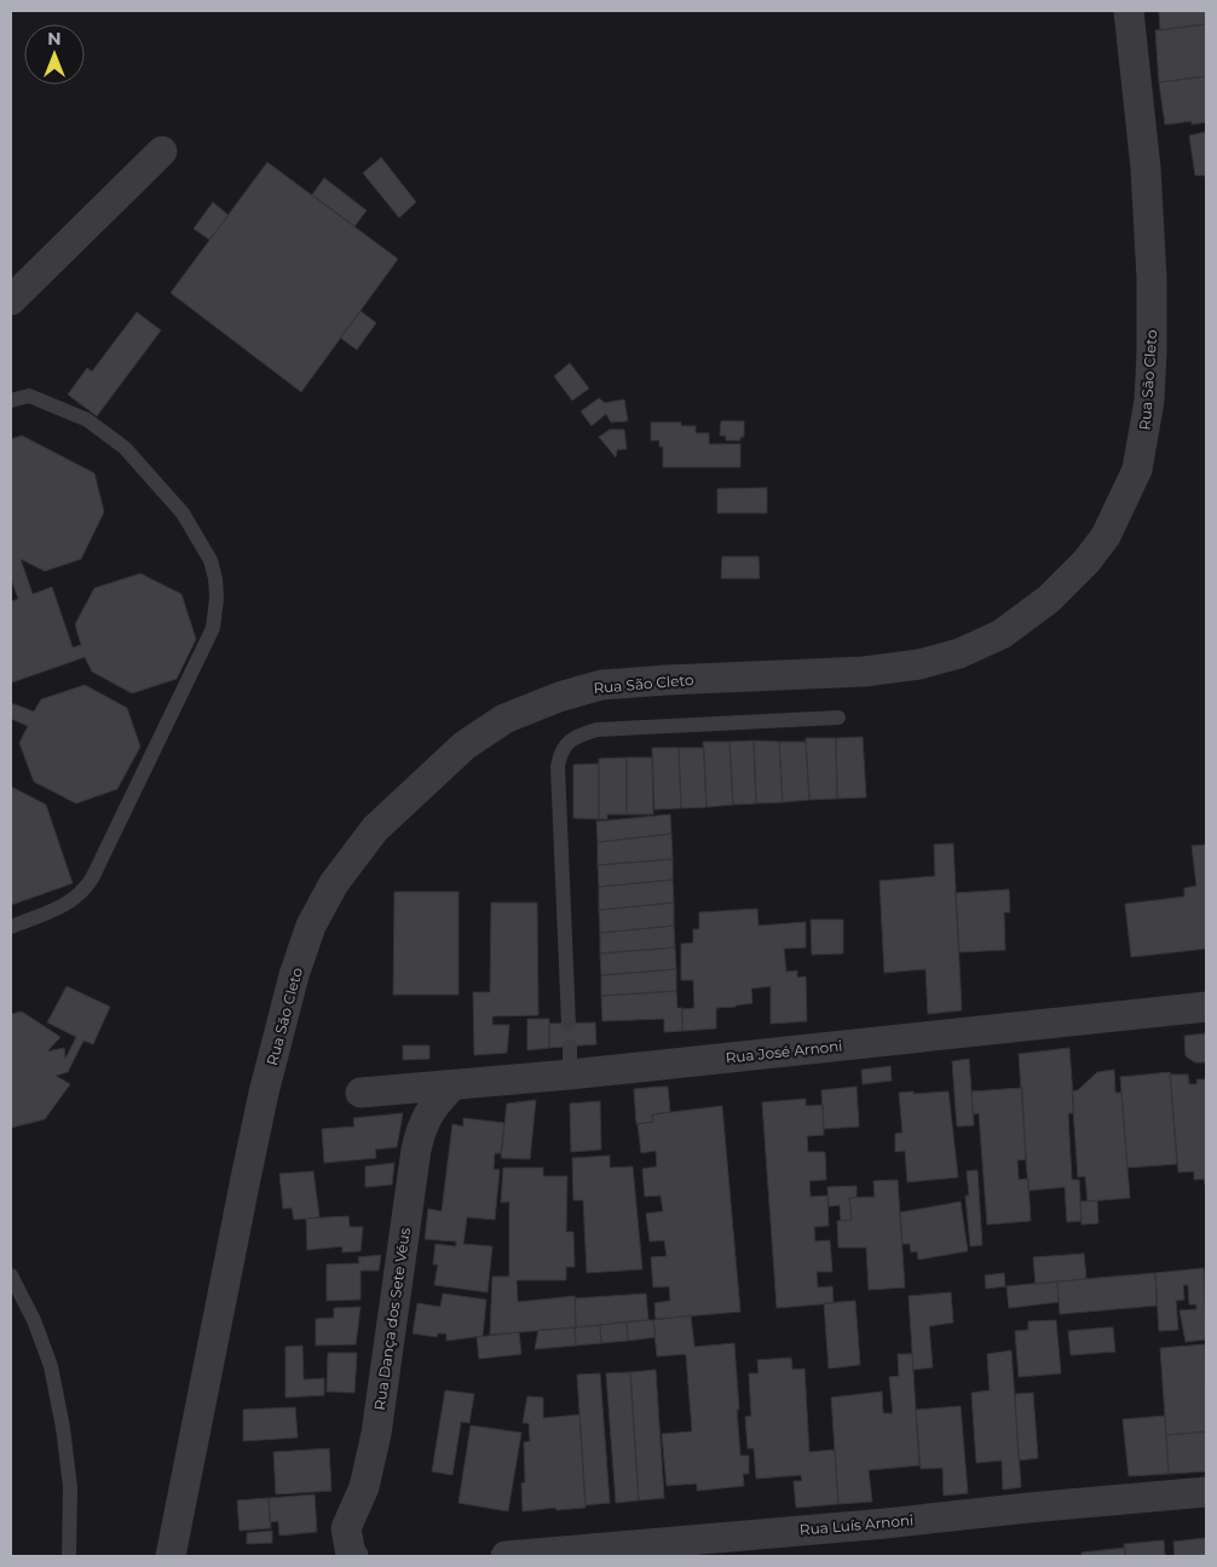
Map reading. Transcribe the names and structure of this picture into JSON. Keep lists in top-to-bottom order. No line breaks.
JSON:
{"streets":{"street":["Rua São Cleto","Rua José Arnoni","Rua Dança dos Sete Véus","Rua Luís Arnoni"]},"crossings":[["Rua José Arnoni","Rua Dança dos Sete Véus"]],"north":"top"}
